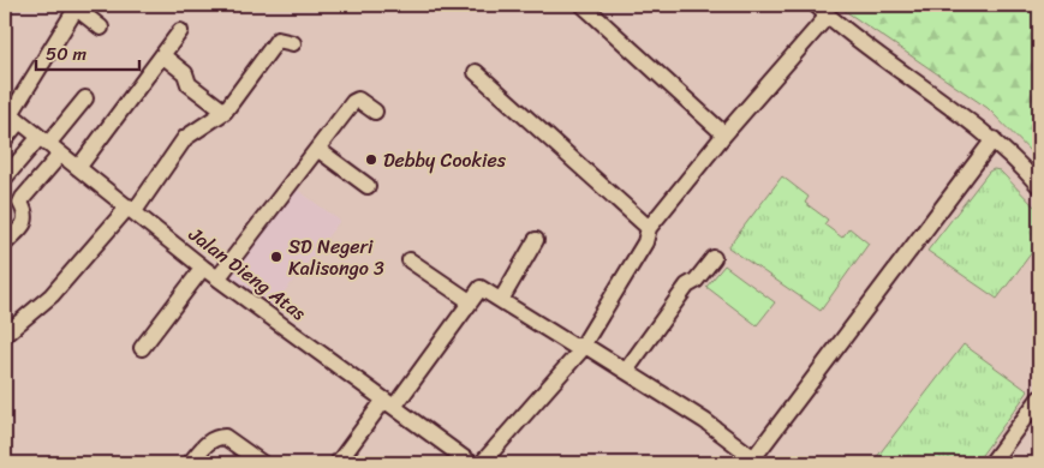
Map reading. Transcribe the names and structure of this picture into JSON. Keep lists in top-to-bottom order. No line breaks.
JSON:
{"streets":{"street":["Jalan Dieng Atas"]},"places":["Debby Cookies","SD Negeri Kalisongo 3"],"scale_bar":"50 m"}
